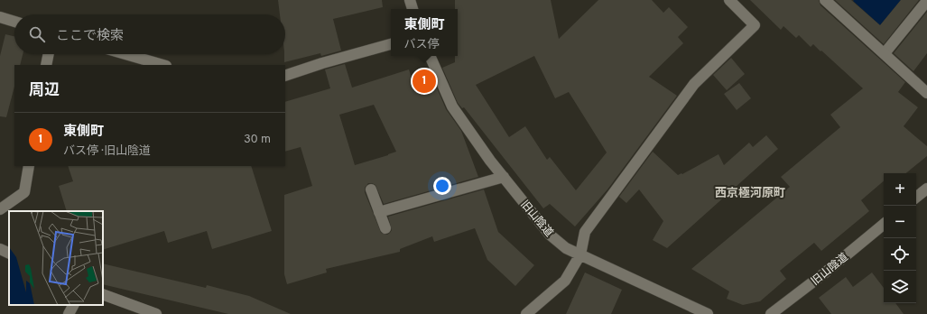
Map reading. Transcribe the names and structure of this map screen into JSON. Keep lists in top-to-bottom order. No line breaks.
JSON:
{"streets":{"street":["旧山陰道"]},"districts":["西京極河原町"],"page":{"popup":["東側町","バス停"],"search":"ここで検索","heading":"周辺","pins":"1","list":[{"mark":"1","name":"東側町","note":"バス停 · 旧山陰道","value":"30 m"}],"map_buttons":["+","−"]}}
